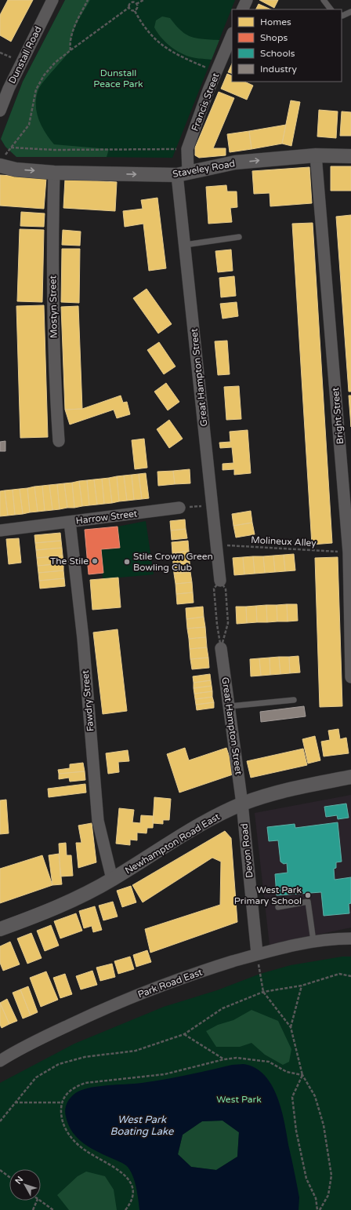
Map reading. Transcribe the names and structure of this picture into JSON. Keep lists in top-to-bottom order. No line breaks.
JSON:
{"streets":{"street":["Dunstall Road","Francis Street","Staveley Road","Mostyn Street","Great Hampton Street","Bright Street","Harrow Street","Fawdry Street","Newhampton Road East","Devon Road","Park Road East"],"path":["Molineux Alley"]},"crossings":[["Francis Street","Staveley Road"],["Francis Street","Great Hampton Street"],["Staveley Road","Mostyn Street"],["Staveley Road","Great Hampton Street"],["Staveley Road","Bright Street"],["Great Hampton Street","Molineux Alley"],["Great Hampton Street","Newhampton Road East"],["Great Hampton Street","Devon Road"],["Bright Street","Molineux Alley"],["Harrow Street","Fawdry Street"],["Fawdry Street","Newhampton Road East"],["Newhampton Road East","Devon Road"],["Devon Road","Park Road East"]],"one_way":["Staveley Road"],"water":["West Park Boating Lake"],"parks":["Dunstall Peace Park","West Park"],"places":["The Stile","Stile Crown Green Bowling Club","West Park Primary School"],"legend":["Homes","Shops","Schools","Industry"],"north":"top left"}
